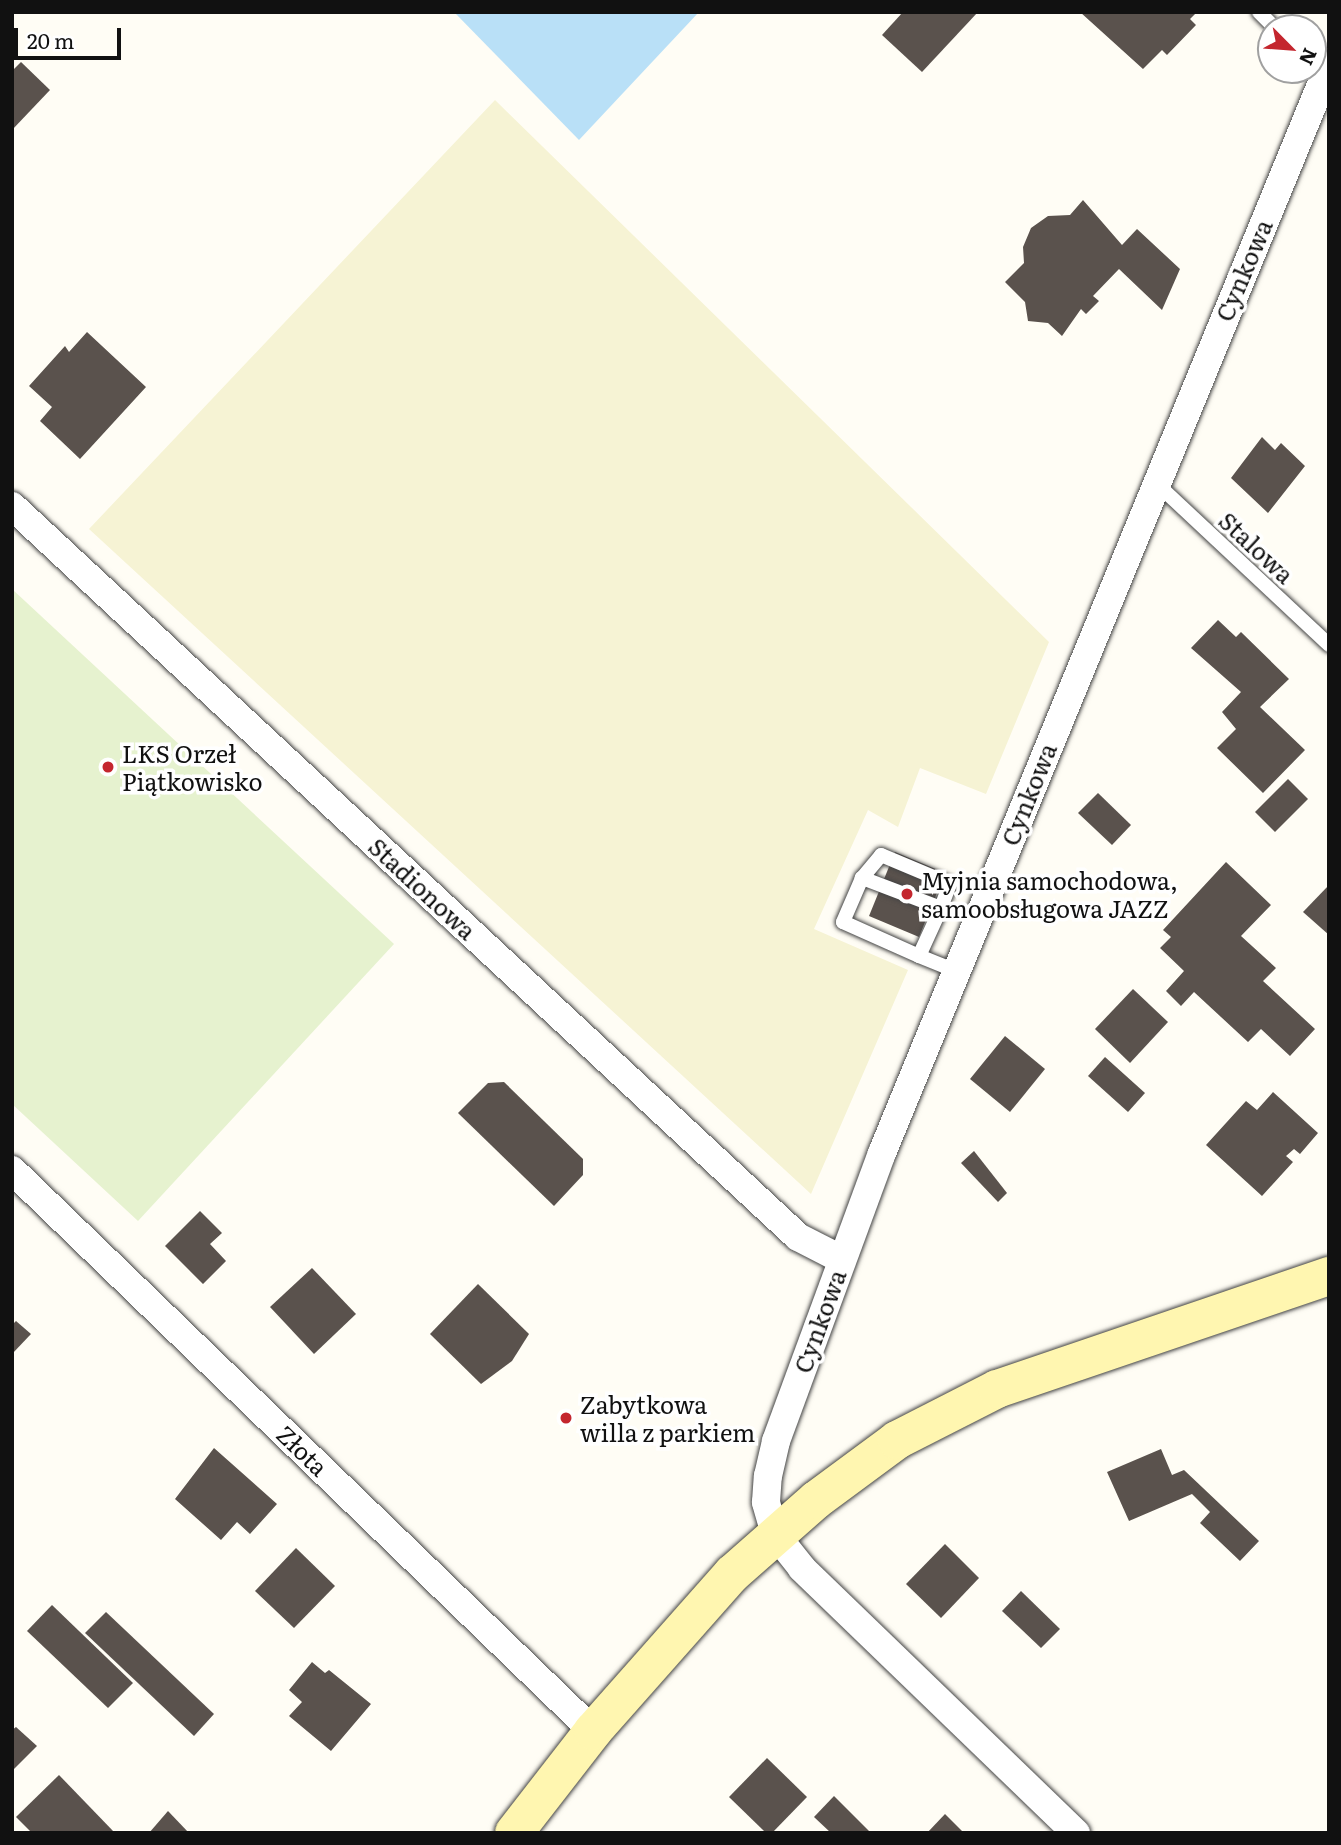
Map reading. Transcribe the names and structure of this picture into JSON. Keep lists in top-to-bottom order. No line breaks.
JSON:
{"streets":{"street":["Cynkowa","Stadionowa","Złota"],"lane":["Stalowa"]},"crossings":[["Cynkowa","Stalowa"],["Cynkowa","Stadionowa"]],"places":["LKS Orzeł Piątkowisko","Myjnia samochodowa, samoobsługowa JAZZ","Zabytkowa willa z parkiem"],"scale_bar":"20 m","north":"bottom right"}
